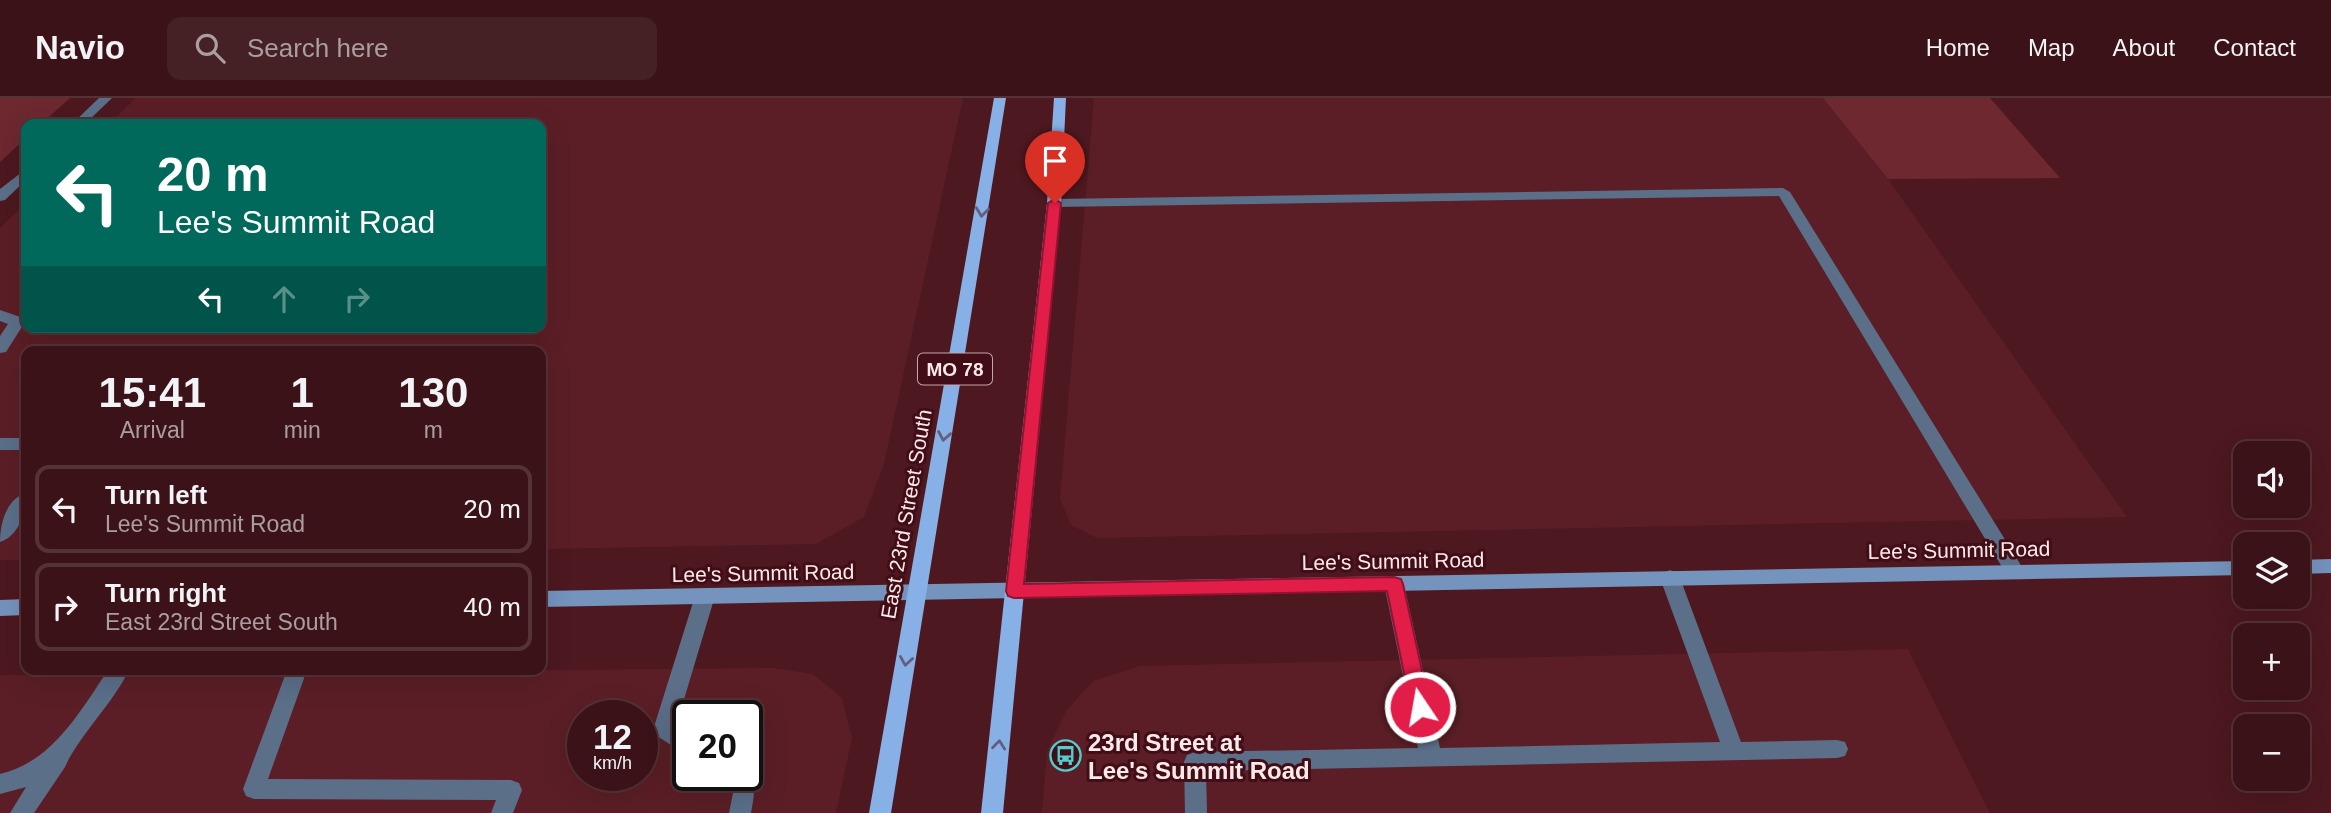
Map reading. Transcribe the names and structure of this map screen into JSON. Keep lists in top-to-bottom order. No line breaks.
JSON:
{"streets":{"main road":["MO 78","East 23rd Street South","Lee's Summit Road"]},"crossings":[["East 23rd Street South","Lee's Summit Road"]],"places":{"bus stop":["23rd Street at Lee's Summit Road"]},"page":{"header":"Navio","search":"Search here","nav":["Home","Map","About","Contact"],"turn":["20 m","Lee's Summit Road"],"eta":["15:41","Arrival","1","min","130","m"],"map_buttons":["+","−"],"list":[{"name":"Turn left","note":"Lee's Summit Road","value":"20 m"},{"name":"Turn right","note":"East 23rd Street South","value":"40 m"}],"speed":"12 km/h","limit":"20"}}
